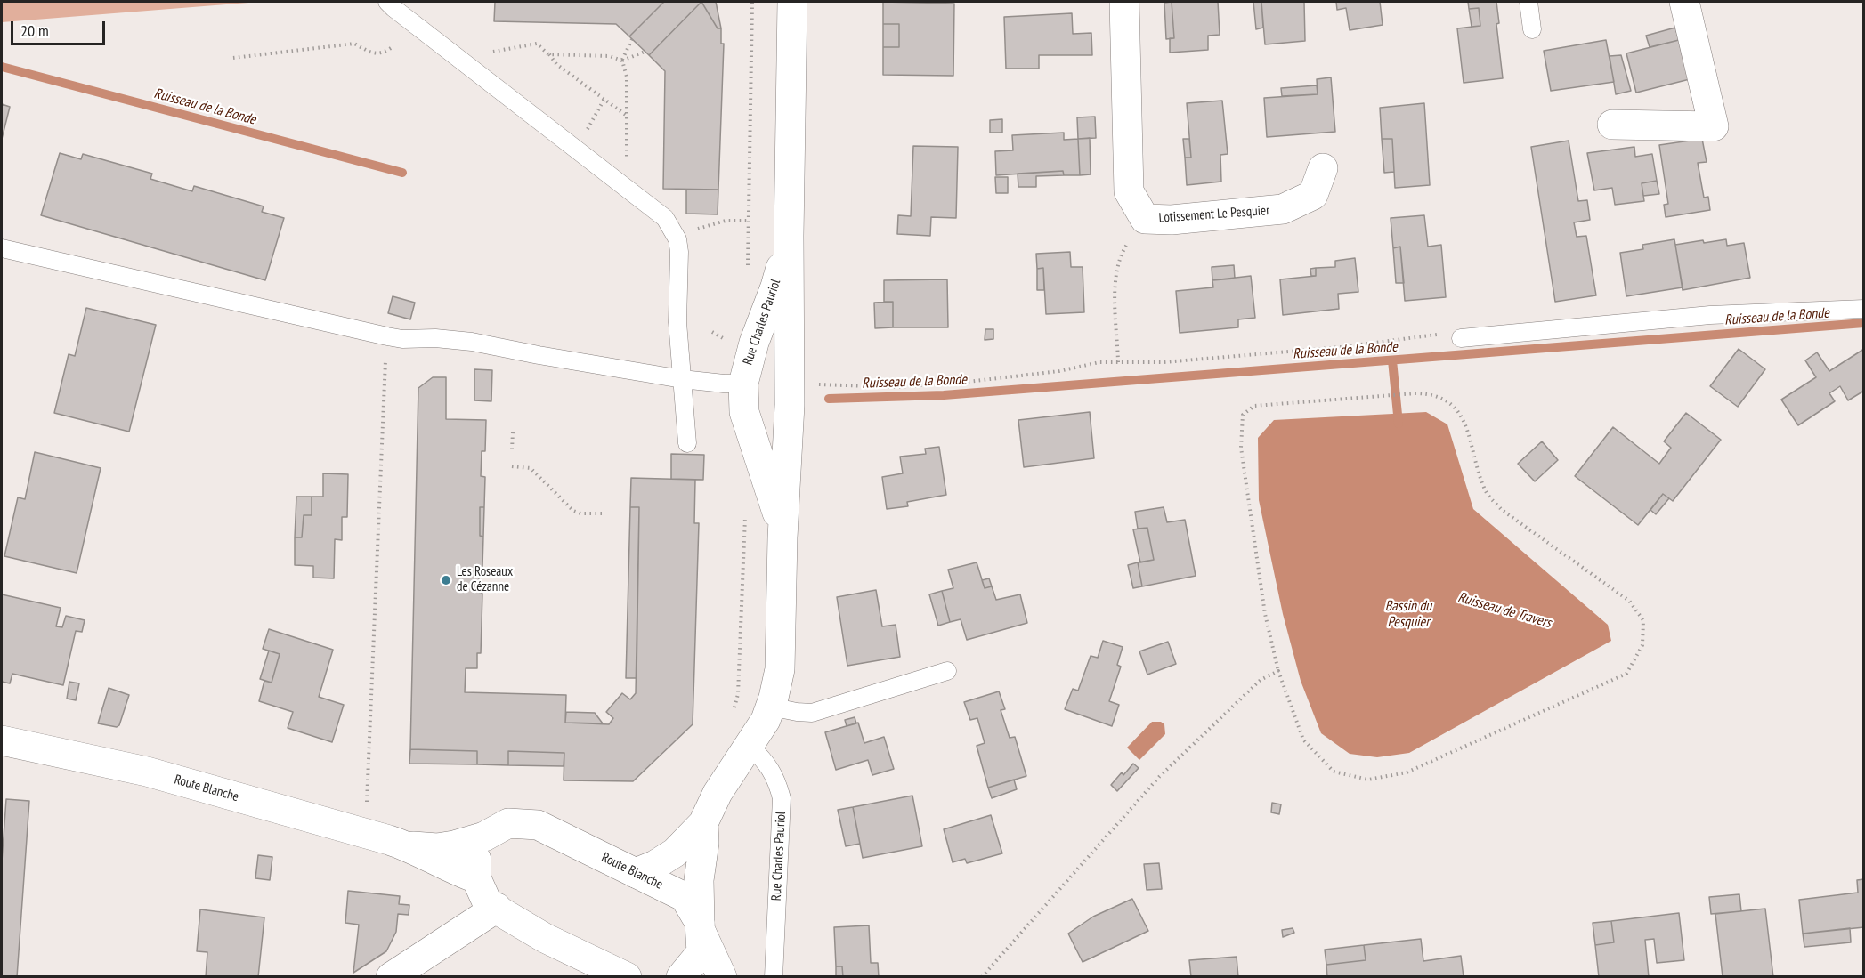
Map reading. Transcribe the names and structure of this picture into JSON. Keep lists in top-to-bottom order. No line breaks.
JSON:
{"streets":{"street":["Lotissement Le Pesquier","Rue Charles Pauriol","Route Blanche"]},"crossings":[["Rue Charles Pauriol","Route Blanche"]],"water":["Ruisseau de la Bonde","Bassin du Pesquier","Ruisseau de Travers"],"places":["Les Roseaux de Cézanne"],"scale_bar":"20 m"}
